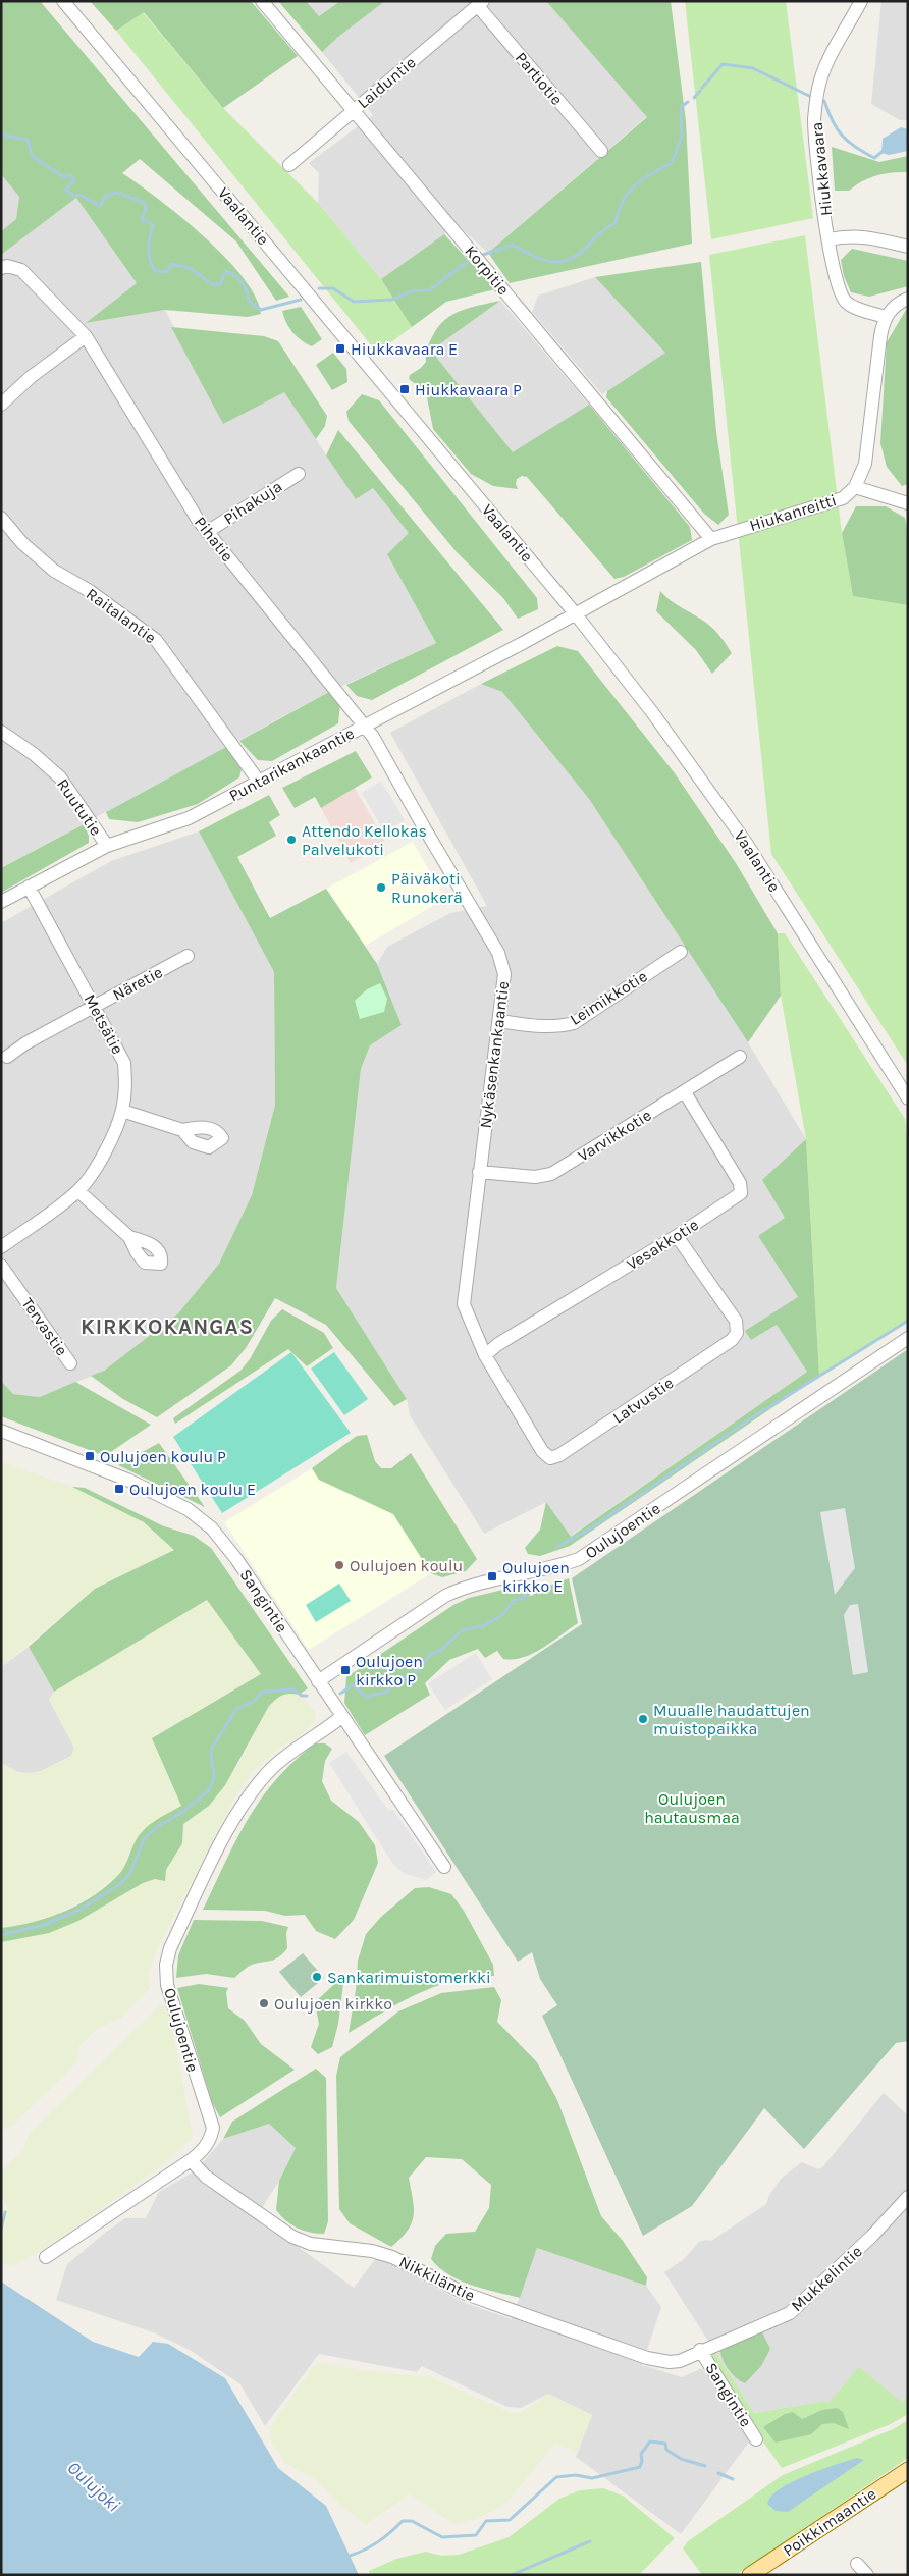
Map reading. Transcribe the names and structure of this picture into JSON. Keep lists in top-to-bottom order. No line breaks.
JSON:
{"streets":{"main road":["Poikkimaantie"],"street":["Partiotie","Laiduntie","Hiukkavaara","Vaalantie","Korpitie","Pihakuja","Hiukanreitti","Pihatie","Raitalantie","Puntarikankaantie","Ruututie","Näretie","Leimikkotie","Metsätie","Nykäsenkankaantie","Varvikkotie","Vesakkotie","Tervastie","Latvustie","Oulujoentie","Sangintie","Nikkiläntie","Mukkelintie"]},"crossings":[["Partiotie","Laiduntie"],["Laiduntie","Korpitie"],["Hiukkavaara","Hiukanreitti"],["Vaalantie","Hiukanreitti"],["Vaalantie","Puntarikankaantie"],["Korpitie","Hiukanreitti"],["Pihakuja","Pihatie"],["Hiukanreitti","Puntarikankaantie"],["Pihatie","Puntarikankaantie"],["Pihatie","Nykäsenkankaantie"],["Raitalantie","Puntarikankaantie"],["Puntarikankaantie","Ruututie"],["Puntarikankaantie","Metsätie"],["Puntarikankaantie","Nykäsenkankaantie"],["Näretie","Metsätie"],["Leimikkotie","Nykäsenkankaantie"],["Nykäsenkankaantie","Varvikkotie"],["Nykäsenkankaantie","Vesakkotie"],["Nykäsenkankaantie","Latvustie"],["Varvikkotie","Vesakkotie"],["Vesakkotie","Latvustie"],["Oulujoentie","Sangintie"],["Oulujoentie","Nikkiläntie"],["Sangintie","Nikkiläntie"],["Sangintie","Mukkelintie"],["Nikkiläntie","Mukkelintie"]],"districts":["KIRKKOKANGAS"],"water":["Oulujoki"],"parks":["Oulujoen hautausmaa"],"places":{"transit":["Hiukkavaara E","Hiukkavaara P","Oulujoen koulu P","Oulujoen koulu E","Oulujoen kirkko E","Oulujoen kirkko P"],"other":["Attendo Kellokas Palvelukoti","Päiväkoti Runokerä","Oulujoen koulu","Muualle haudattujen muistopaikka","Sankarimuistomerkki","Oulujoen kirkko"]}}
